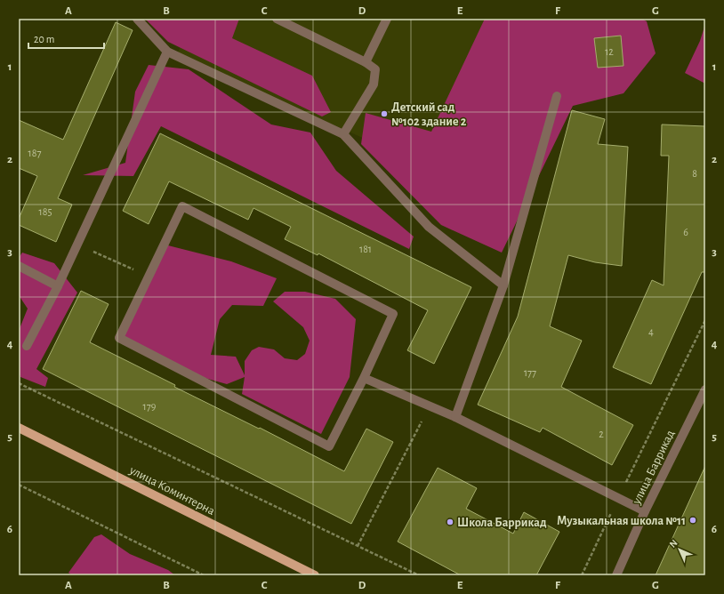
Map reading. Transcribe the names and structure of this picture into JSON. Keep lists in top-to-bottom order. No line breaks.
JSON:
{"streets":{"main road":["улица Коминтерна"],"street":["улица Баррикад"]},"places":["Детский сад №102 здание 2","Музыкальная школа №11","Школа Баррикад"],"house_numbers":["12","187","8","185","6","181","4","177","179","2"],"scale_bar":"20 m","north":"top left","grid":{"columns":["A","B","C","D","E","F","G"],"rows":["1","2","3","4","5","6"]}}
